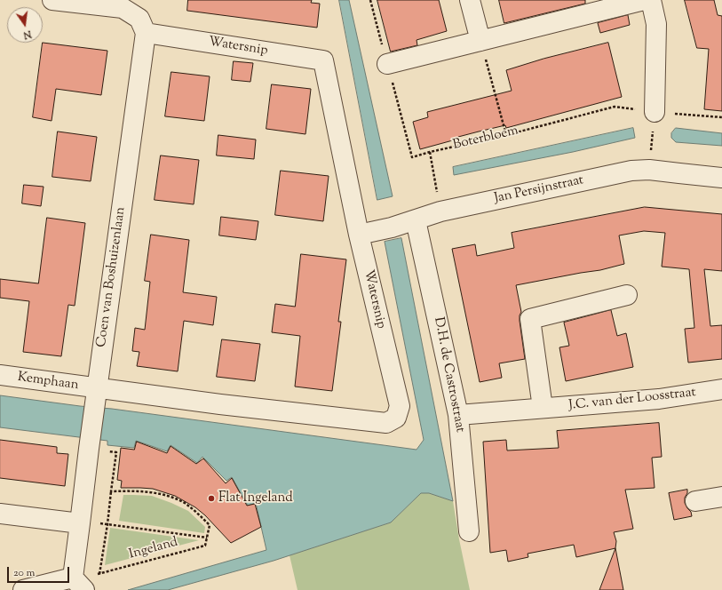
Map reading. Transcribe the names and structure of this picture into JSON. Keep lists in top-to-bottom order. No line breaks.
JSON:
{"streets":{"street":["Watersnip","Jan Persijnstraat","Coen van Boshuizenlaan","D.H. de Castrostraat","Kemphaan","J.C. van der Loosstraat"],"path":["Boterbloem","Ingeland"]},"crossings":[["Watersnip","Jan Persijnstraat"],["Watersnip","Coen van Boshuizenlaan"],["Watersnip","Kemphaan"],["Jan Persijnstraat","D.H. de Castrostraat"],["Coen van Boshuizenlaan","Kemphaan"],["Coen van Boshuizenlaan","Ingeland"],["D.H. de Castrostraat","J.C. van der Loosstraat"]],"places":["Flat Ingeland"],"scale_bar":"20 m","north":"bottom"}
